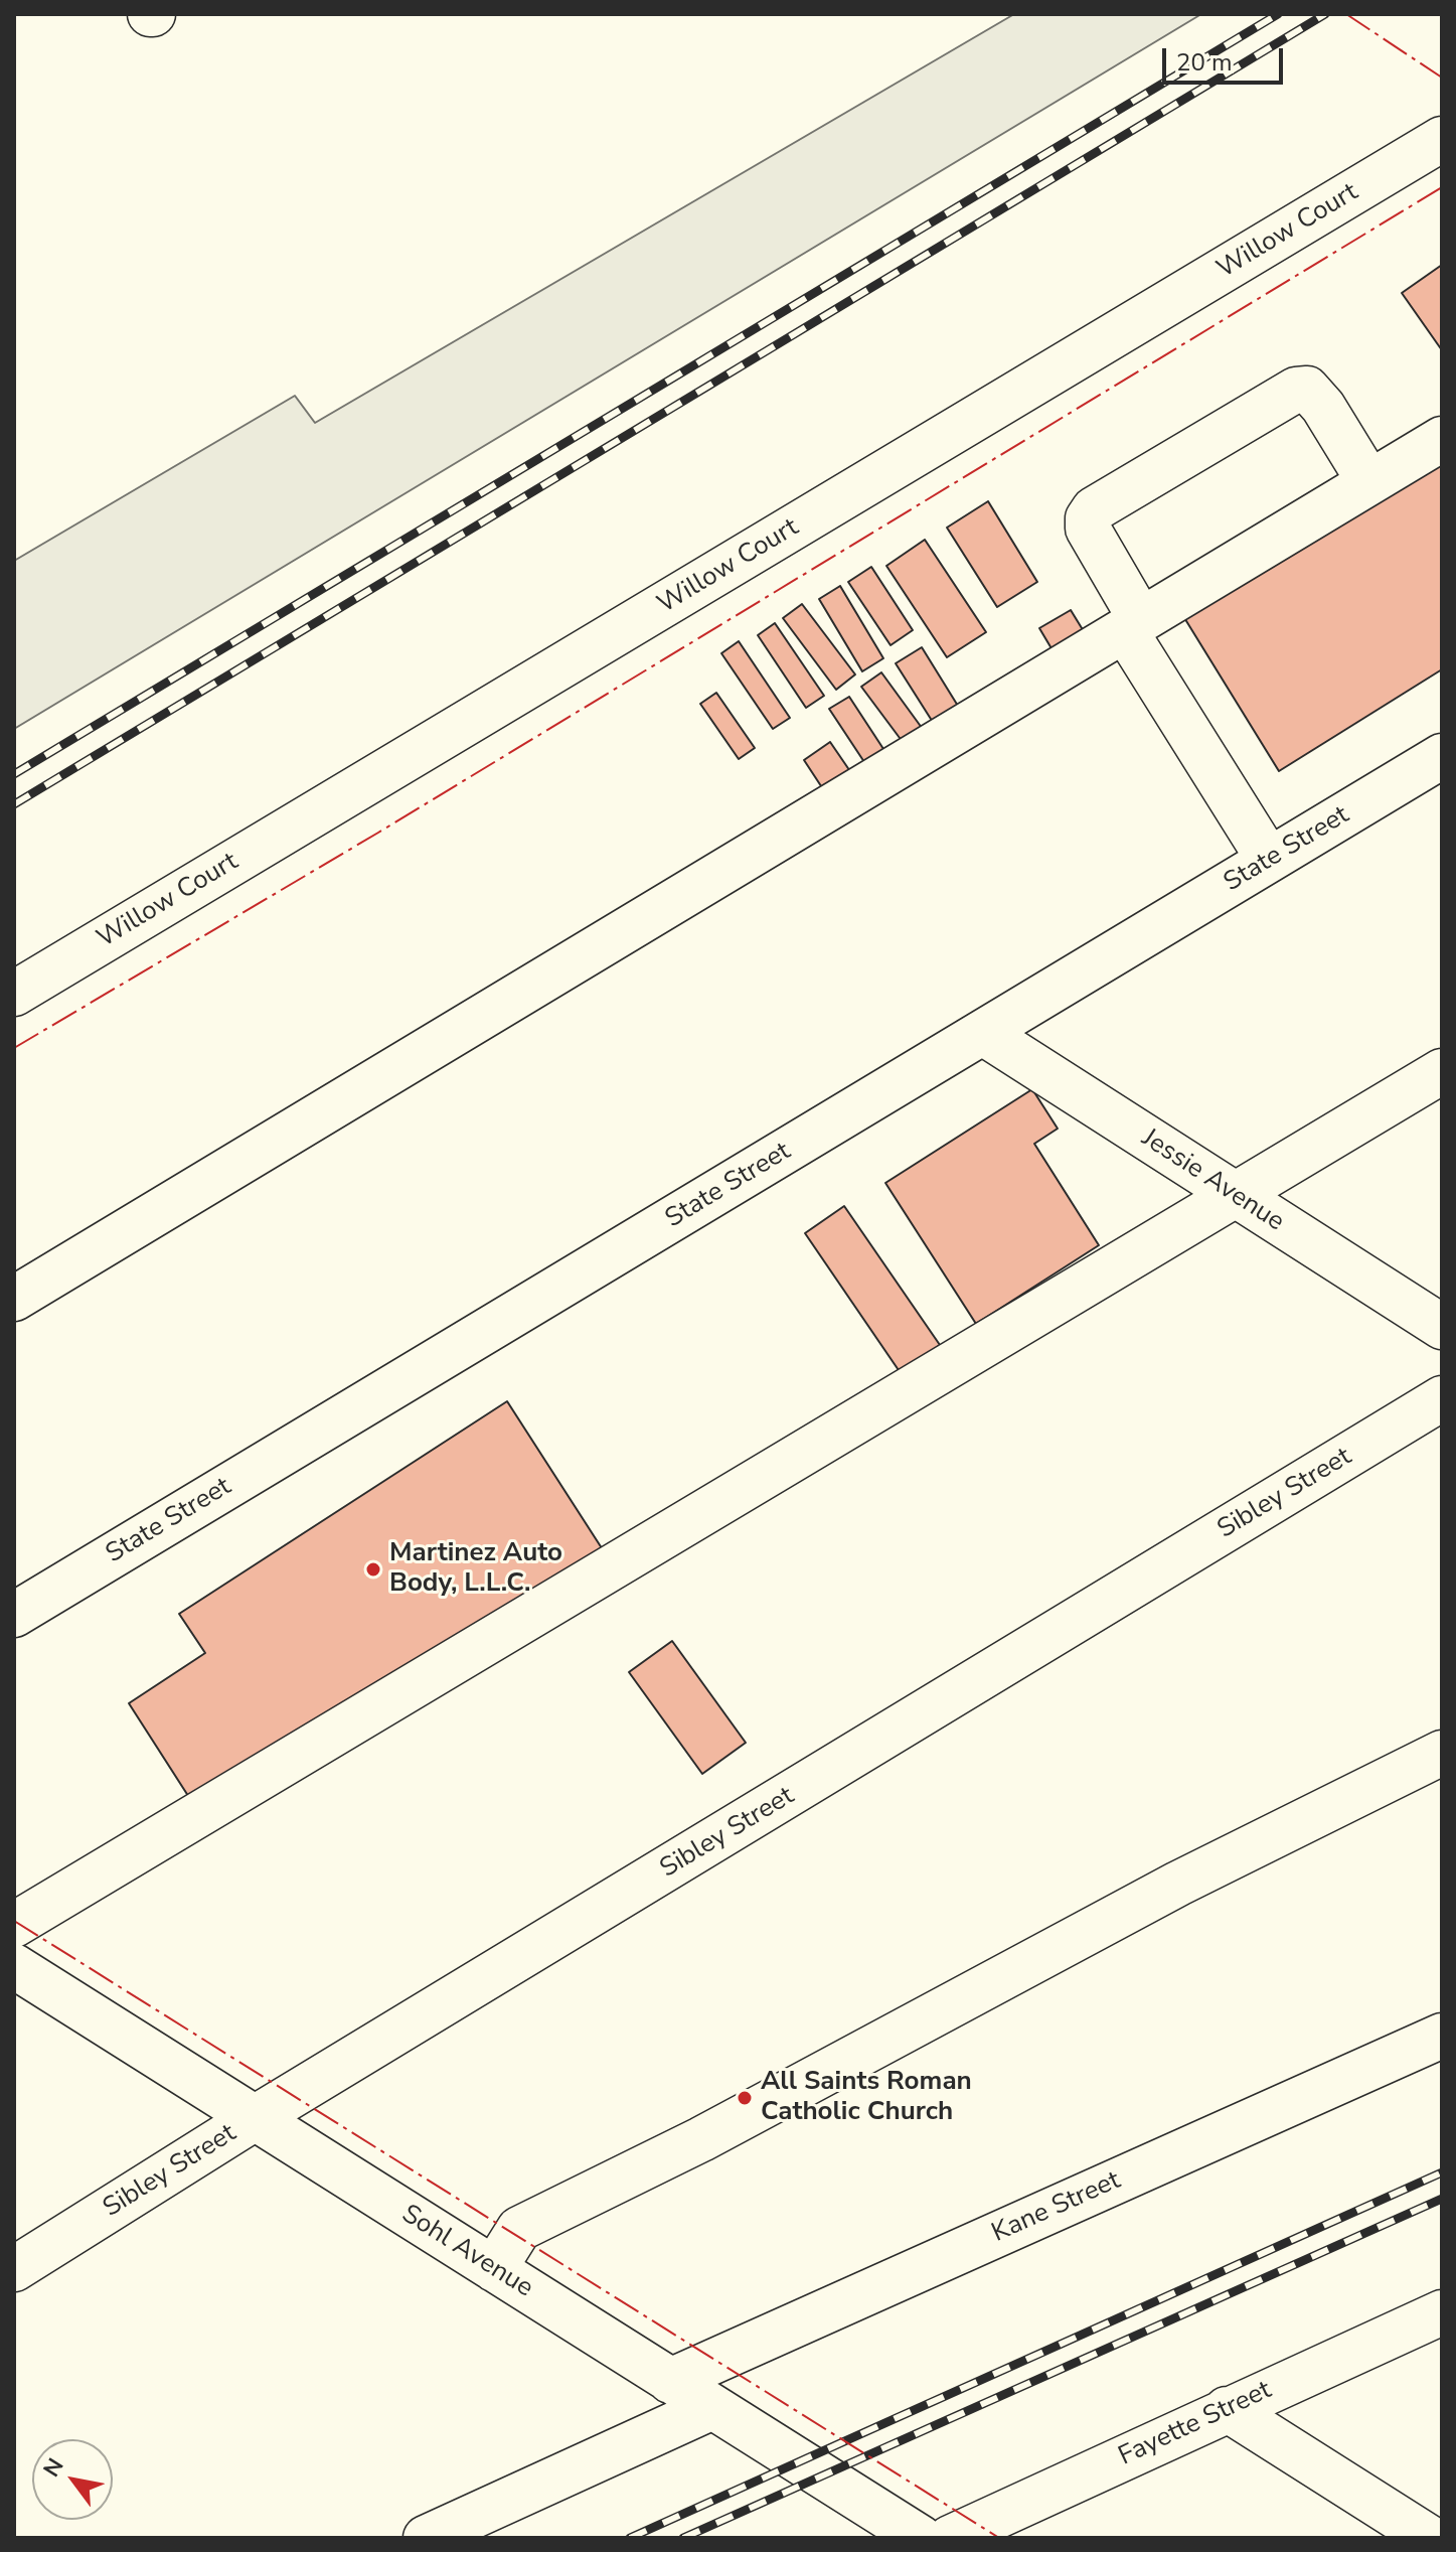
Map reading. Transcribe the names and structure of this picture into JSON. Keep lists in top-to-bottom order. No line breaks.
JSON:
{"streets":{"street":["Willow Court","State Street","Jessie Avenue","Sibley Street","Kane Street","Sohl Avenue","Fayette Street"]},"crossings":[["State Street","Jessie Avenue"],["Sibley Street","Sohl Avenue"],["Kane Street","Sohl Avenue"]],"places":["Martinez Auto Body, L.L.C.","All Saints Roman Catholic Church"],"scale_bar":"20 m","north":"top left"}
